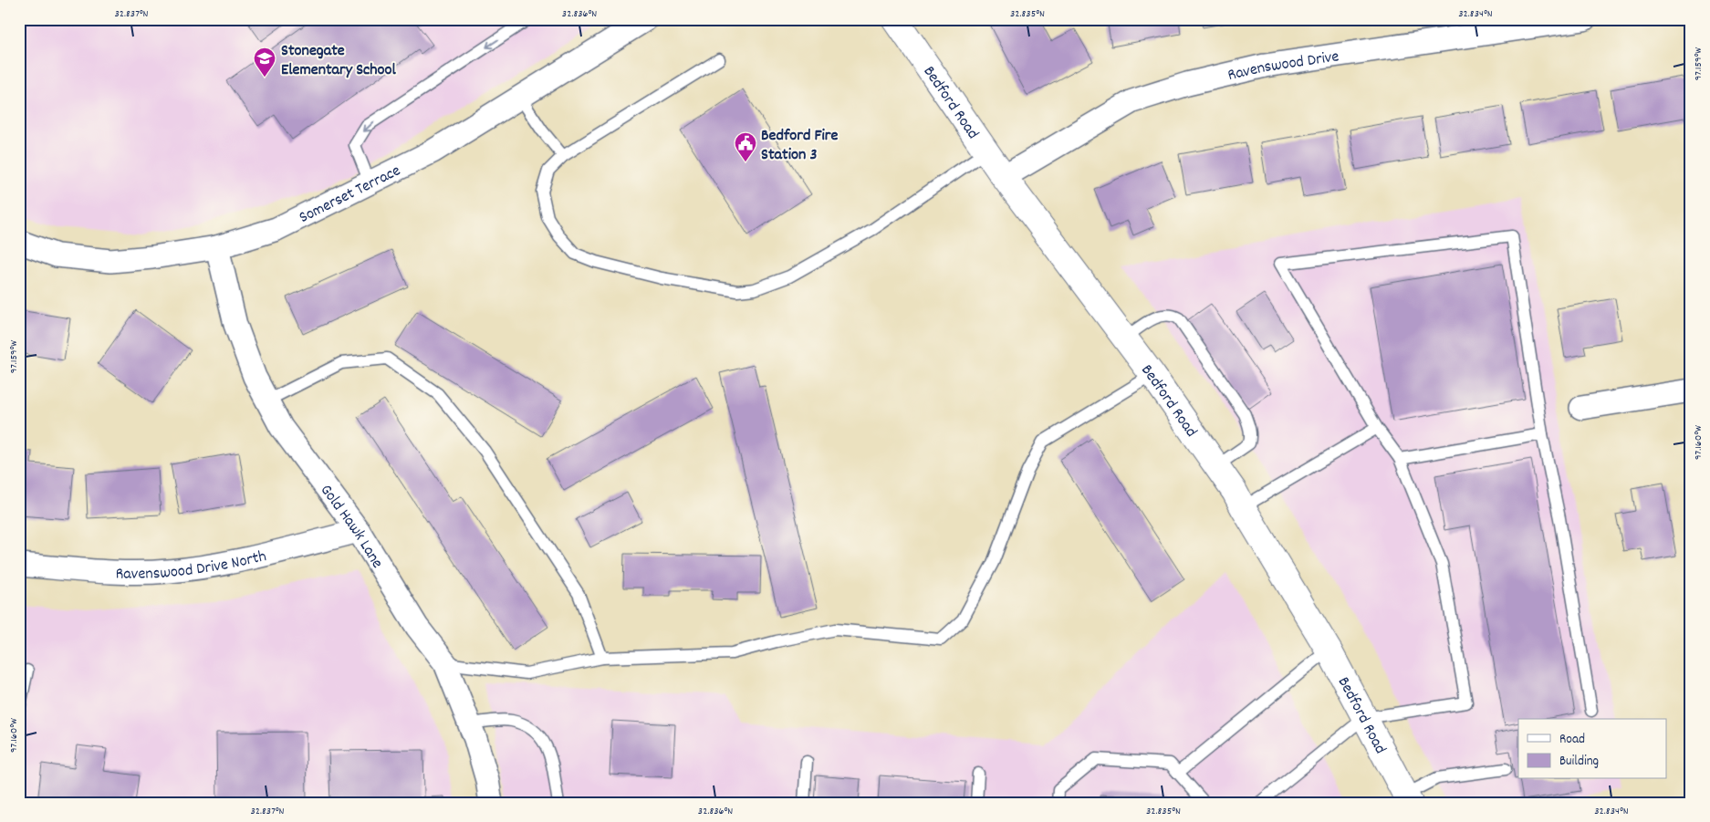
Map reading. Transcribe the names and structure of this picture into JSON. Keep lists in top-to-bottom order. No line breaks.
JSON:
{"streets":{"main road":["Bedford Road"],"street":["Ravenswood Drive","Somerset Terrace","Gold Hawk Lane","Ravenswood Drive North"]},"crossings":[["Ravenswood Drive","Bedford Road"],["Somerset Terrace","Gold Hawk Lane"],["Gold Hawk Lane","Ravenswood Drive North"]],"places":{"school or university":["Stonegate Elementary School"],"public building":["Bedford Fire Station 3"]},"legend":["Road","Building"],"coordinates":["32.837°N","32.836°N","32.835°N","32.834°N","97.159°W","97.160°W"]}
